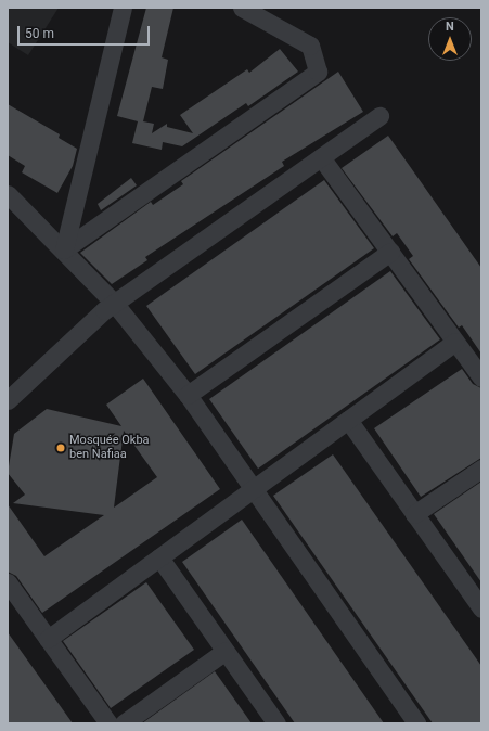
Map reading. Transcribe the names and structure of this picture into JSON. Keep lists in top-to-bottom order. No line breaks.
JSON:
{"places":["Mosquée Okba ben Nafiaa"],"scale_bar":"50 m","north":"top"}
